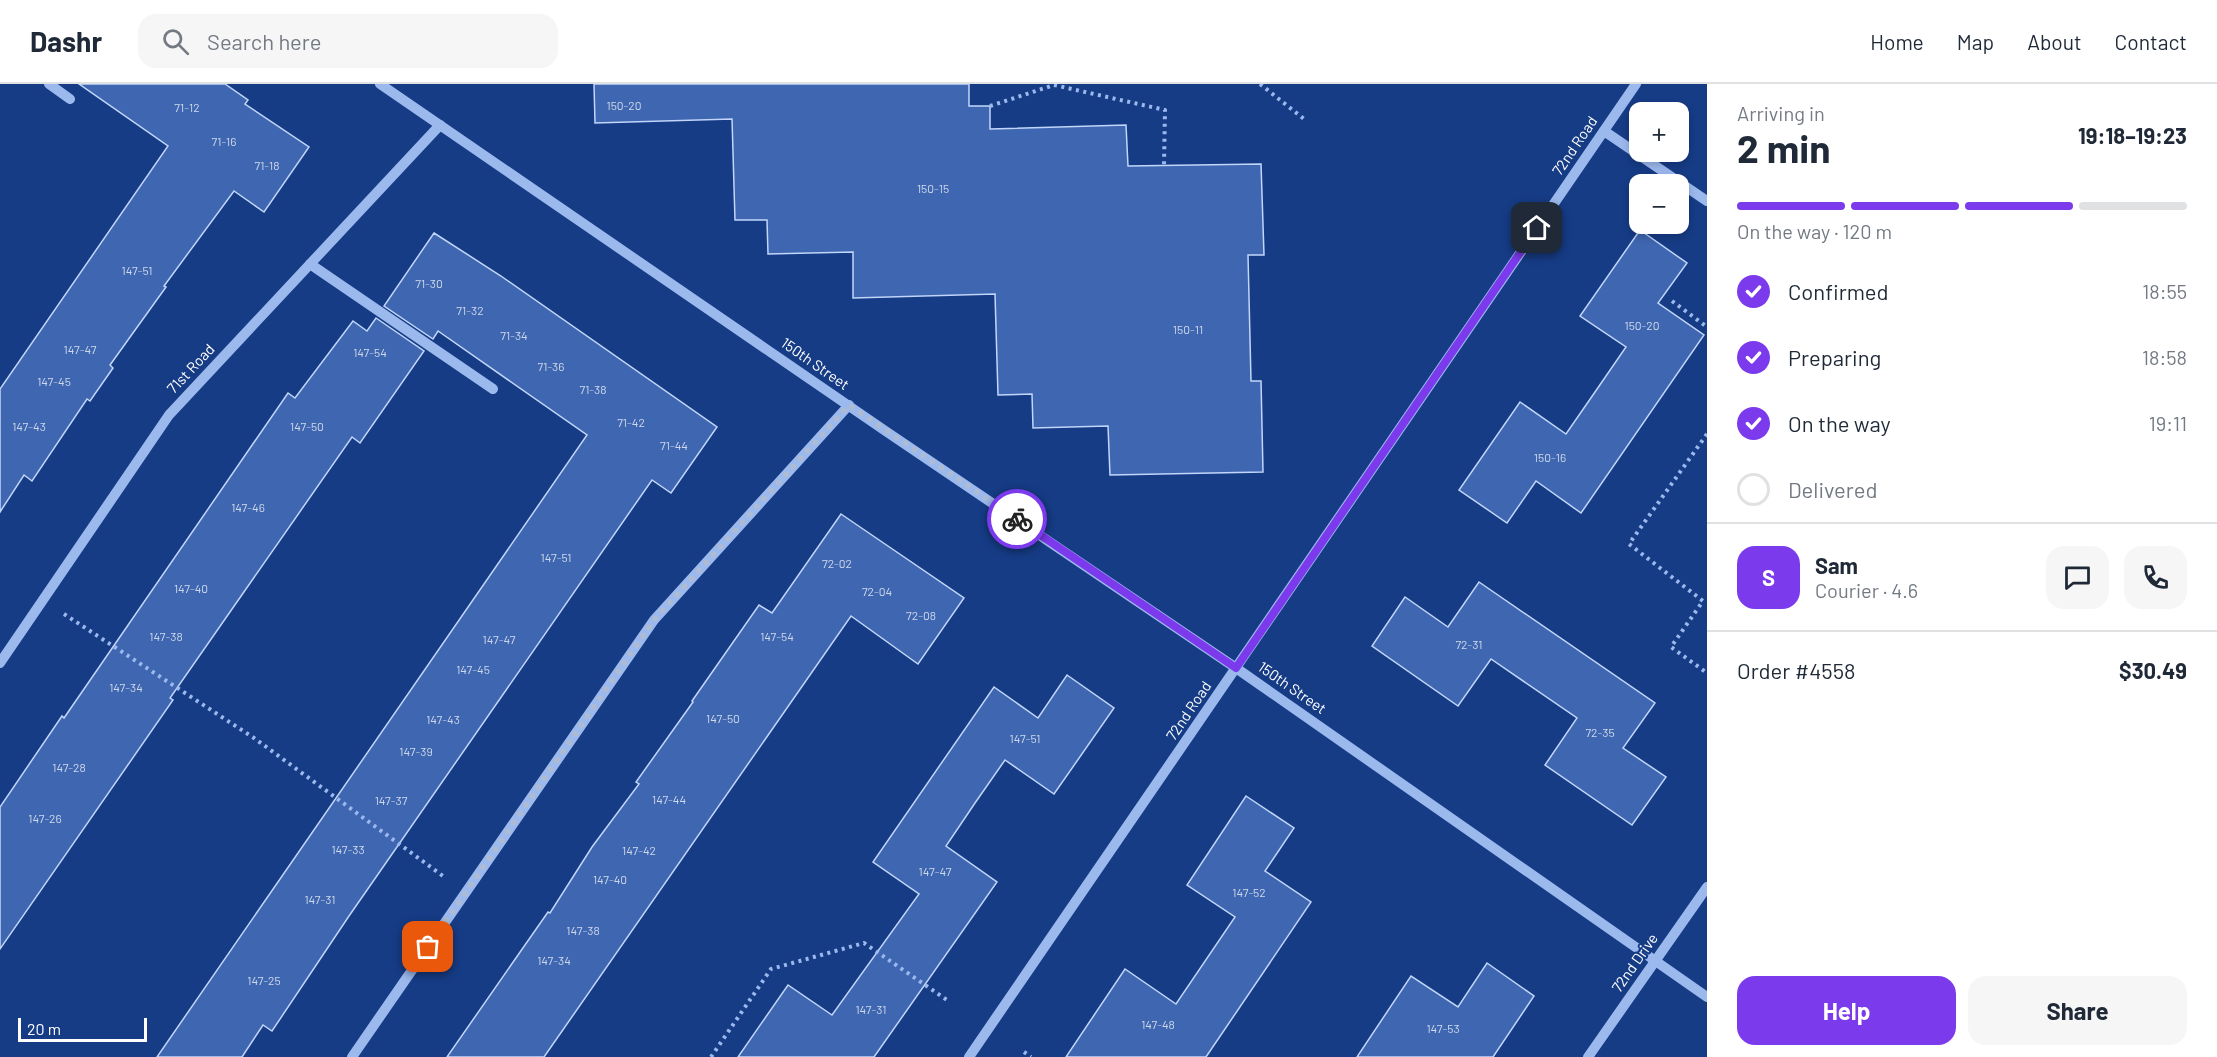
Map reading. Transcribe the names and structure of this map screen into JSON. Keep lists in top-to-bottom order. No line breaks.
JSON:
{"streets":{"street":["72nd Road","150th Street","71st Road","72nd Drive"]},"crossings":[["72nd Road","150th Street"],["150th Street","71st Road"],["150th Street","72nd Drive"]],"house_numbers":["150-20","71-12","71-16","71-18","150-15","147-51","71-30","71-32","150-20","150-11","71-34","147-47","147-54","71-36","147-45","71-38","71-42","147-43","147-50","71-44","150-16","147-46","147-51","72-02","147-40","72-04","72-08","147-38","147-54","147-47","72-31","147-45","147-34","147-50","147-43","72-35","147-51","147-39","147-28","147-44","147-37","147-26","147-33","147-42","147-47","147-40","147-52","147-31","147-38","147-34","147-25","147-31","147-48","147-53"],"scale_bar":"20 m","page":{"header":"Dashr","search":"Search here","nav":["Home","Map","About","Contact"],"heading":["2 min","Arriving in","19:18–19:23"],"panel":["Sam","Courier · 4.6","Order #4558","$30.49"],"map_buttons":["+","−"],"bar":"On the way · 120 m","list":[["Confirmed","18:55"],["Preparing","18:58"],["On the way","19:11"],"Delivered"],"round":"S","buttons":["Help","Share"],"scale":"20 m"}}
